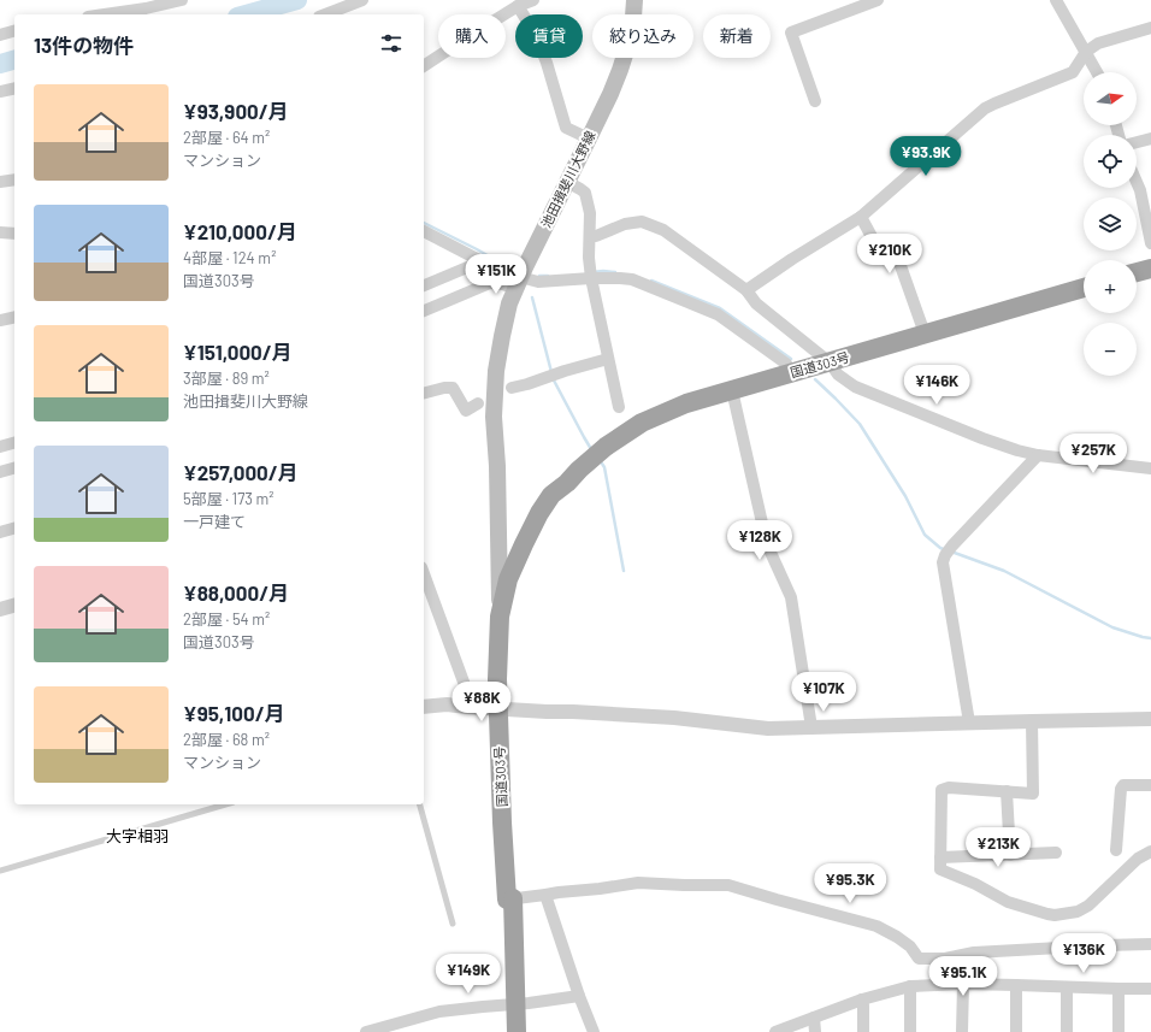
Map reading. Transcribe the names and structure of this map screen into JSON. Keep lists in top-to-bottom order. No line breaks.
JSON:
{"streets":{"highway":["国道303号"],"main road":["池田揖斐川大野線"]},"crossings":[["池田揖斐川大野線","国道303号"]],"districts":["大字相羽"],"north":"right","page":{"chip":["購入","賃貸","絞り込み","新着"],"heading":"13件の物件","map_buttons":["+","−"],"list":[{"name":"¥93,900/月","note":"2部屋 · 64 m² · マンション"},{"name":"¥210,000/月","note":"4部屋 · 124 m² · 国道303号"},{"name":"¥151,000/月","note":"3部屋 · 89 m² · 池田揖斐川大野線"},{"name":"¥257,000/月","note":"5部屋 · 173 m² · 一戸建て"},{"name":"¥88,000/月","note":"2部屋 · 54 m² · 国道303号"},{"name":"¥95,100/月","note":"2部屋 · 68 m² · マンション"}],"price":["¥93.9K","¥210K","¥151K","¥146K","¥257K","¥128K","¥107K","¥88K","¥213K","¥95.3K","¥136K","¥149K","¥95.1K"]}}
